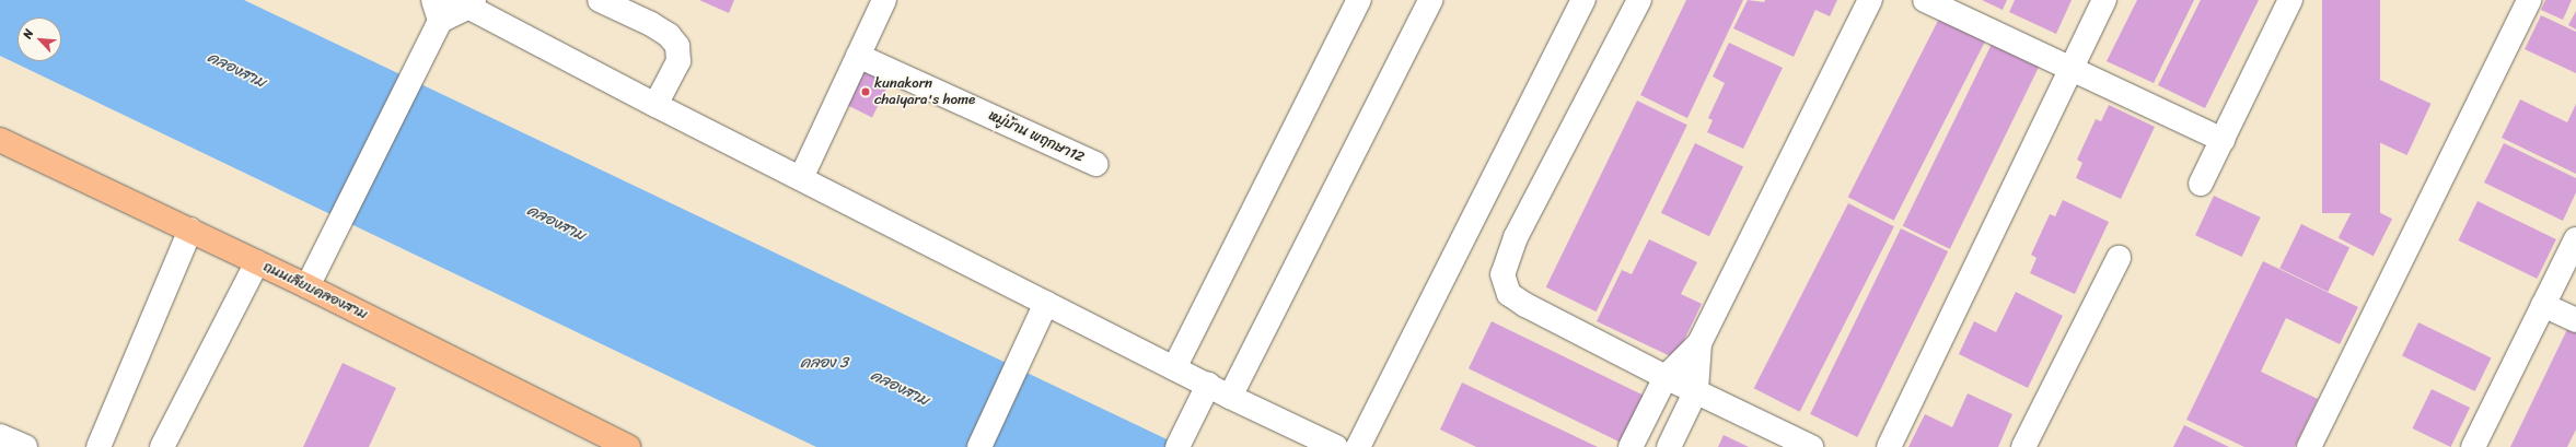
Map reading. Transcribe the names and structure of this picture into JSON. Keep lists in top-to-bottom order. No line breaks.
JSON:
{"streets":{"main road":["ถนนเลียบคลองสาม"],"street":["หมู่บ้าน พฤกษา12"]},"water":["คลองสาม","คลอง 3"],"places":["kunakorn chaiyara's home"],"north":"top left"}
